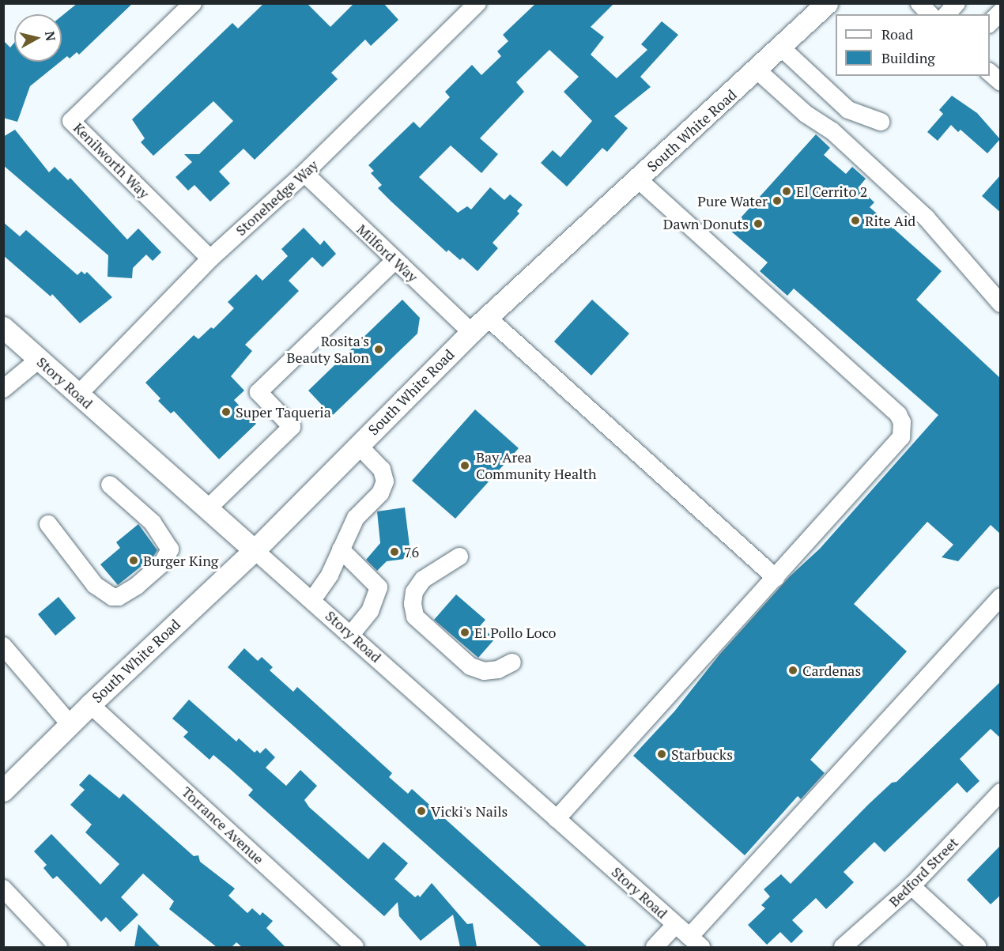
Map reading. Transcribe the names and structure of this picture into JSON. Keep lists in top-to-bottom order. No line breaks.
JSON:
{"streets":{"main road":["South White Road","Story Road"],"street":["Kenilworth Way","Stonehedge Way","Milford Way","Torrance Avenue","Bedford Street"]},"crossings":[["South White Road","Milford Way"],["South White Road","Story Road"],["South White Road","Torrance Avenue"],["Kenilworth Way","Stonehedge Way"],["Stonehedge Way","Milford Way"],["Stonehedge Way","Story Road"]],"places":["El Cerrito 2","Pure Water","Rite Aid","Dawn Donuts","Rosita's Beauty Salon","Super Taqueria","Bay Area Community Health","76","Burger King","El Pollo Loco","Cardenas","Starbucks","Vicki's Nails"],"legend":["Road","Building"],"north":"right"}
